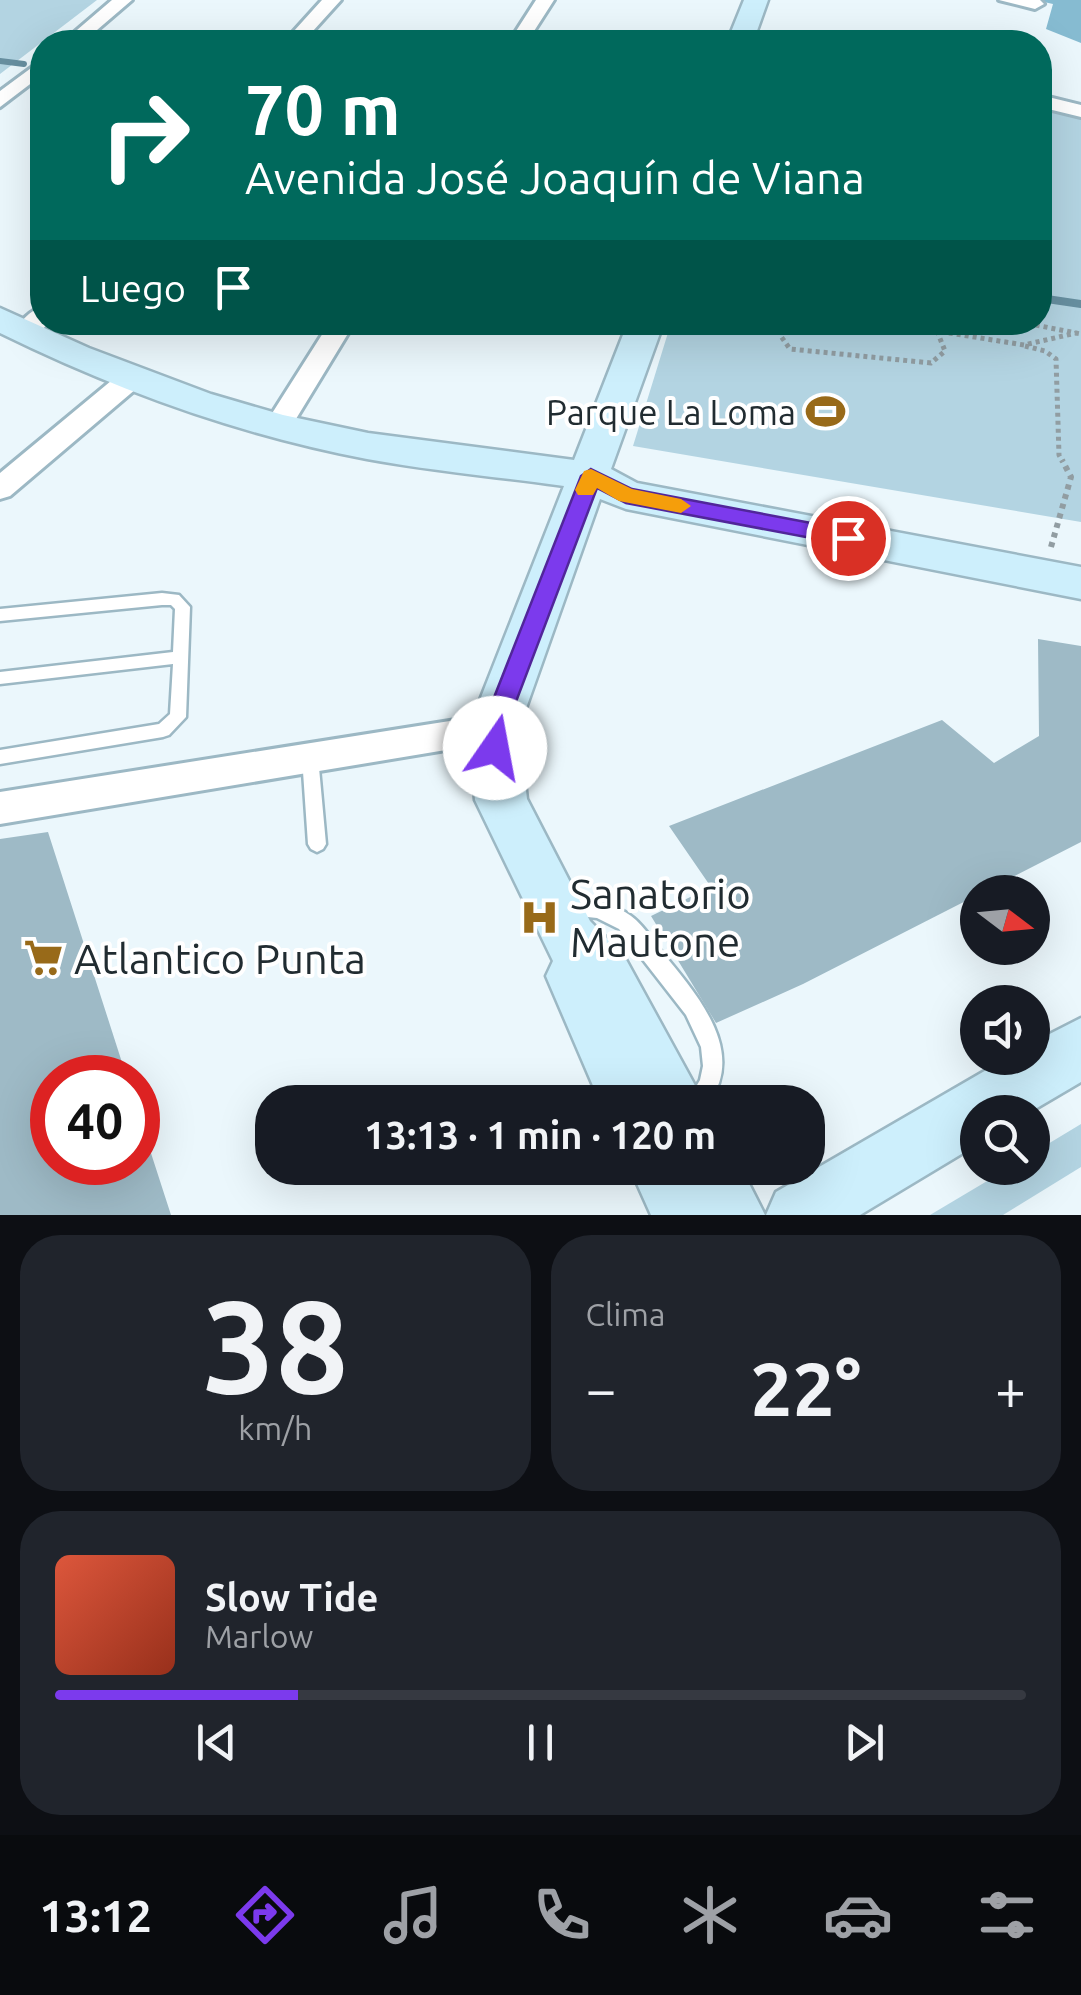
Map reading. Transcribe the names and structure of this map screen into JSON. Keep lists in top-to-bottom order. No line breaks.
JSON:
{"places":{"sports":["Parque La Loma"],"hospital":["Sanatorio Mautone"],"supermarket":["Atlantico Punta"]},"north":"right","page":{"turn":["70 m","Avenida José Joaquín de Viana"],"then":"Luego","limit":"40","trip":"13:13 · 1 min · 120 m","tile":[["38","km/h"],"Clima"],"heat":["−","22°","+"],"song":["Slow Tide","Marlow"],"tabs":"13:12"}}
